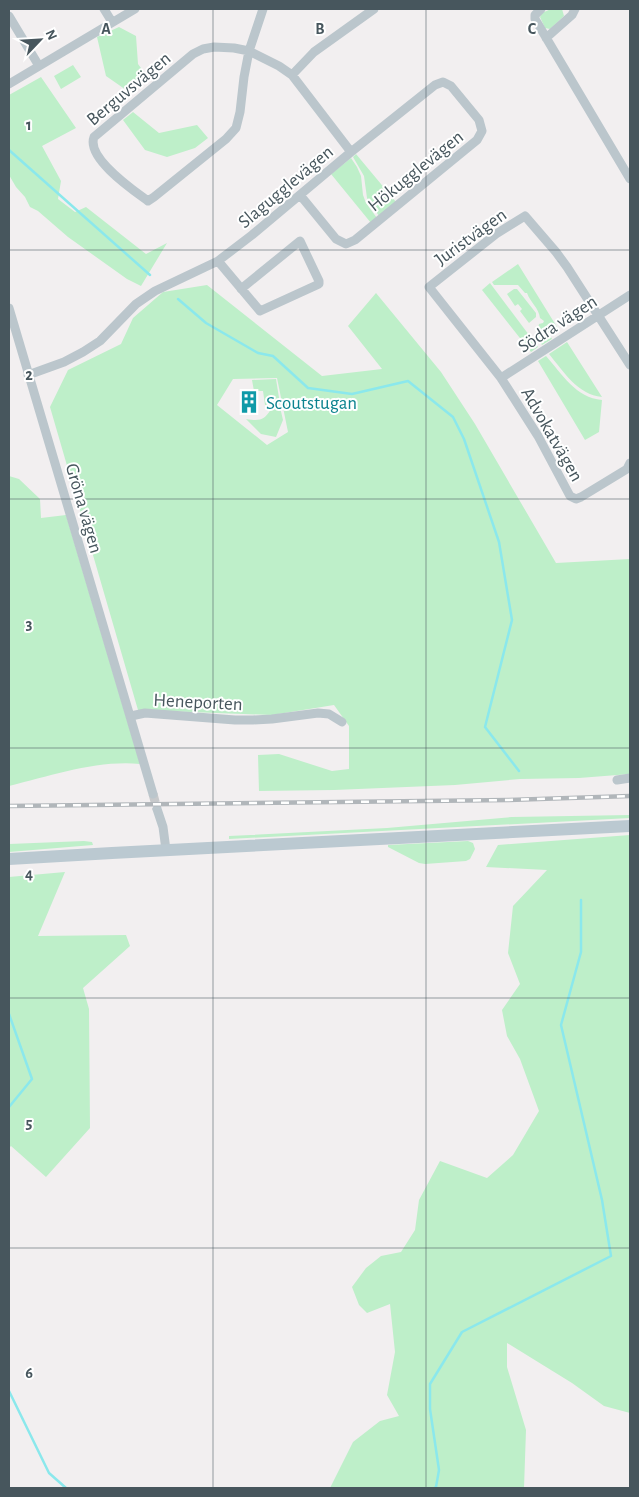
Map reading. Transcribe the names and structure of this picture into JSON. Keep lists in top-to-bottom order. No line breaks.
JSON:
{"streets":{"street":["Berguvsvägen","Hökugglevägen","Slagugglevägen","Juristvägen","Södra vägen","Advokatvägen","Gröna vägen","Heneporten"]},"crossings":[["Berguvsvägen","Slagugglevägen"],["Hökugglevägen","Slagugglevägen"],["Slagugglevägen","Gröna vägen"],["Juristvägen","Södra vägen"],["Juristvägen","Advokatvägen"],["Södra vägen","Advokatvägen"],["Gröna vägen","Heneporten"]],"places":{"building":["Scoutstugan"]},"north":"top right","grid":{"columns":["A","B","C"],"rows":["1","2","3","4","5","6"]}}
